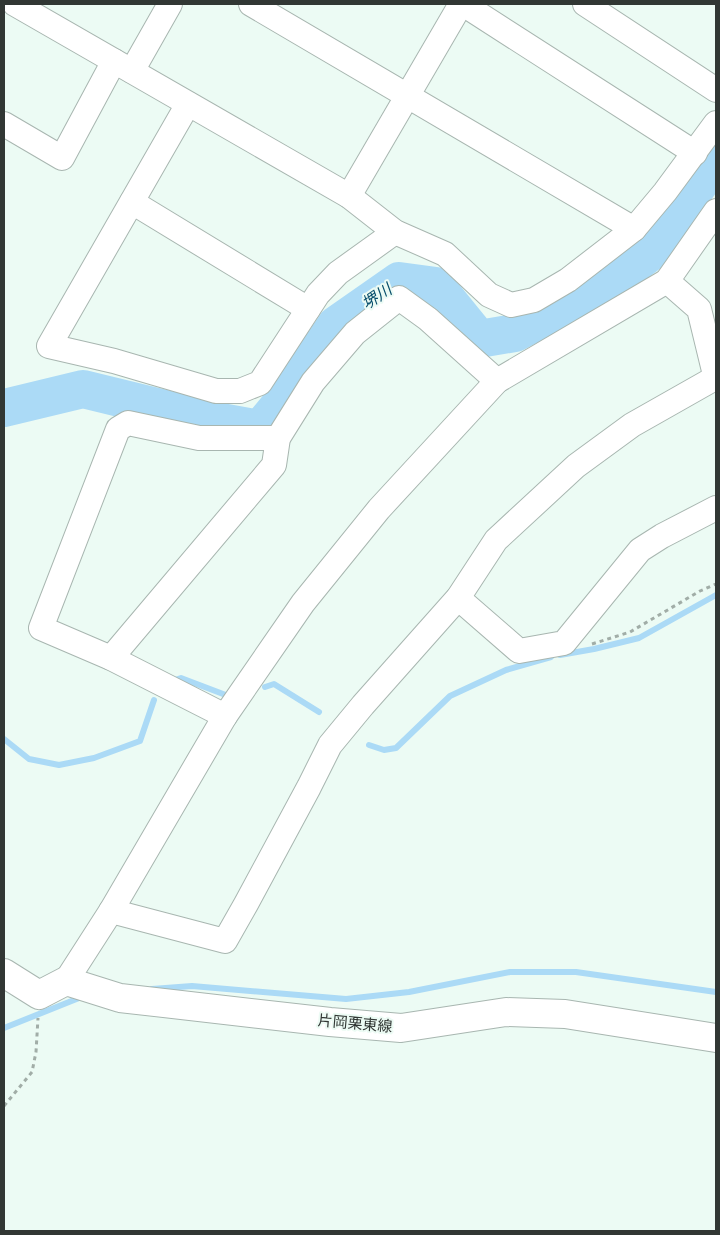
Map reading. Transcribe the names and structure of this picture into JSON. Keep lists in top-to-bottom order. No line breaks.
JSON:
{"streets":{"main road":["片岡栗東線"]},"water":["堺川"]}
